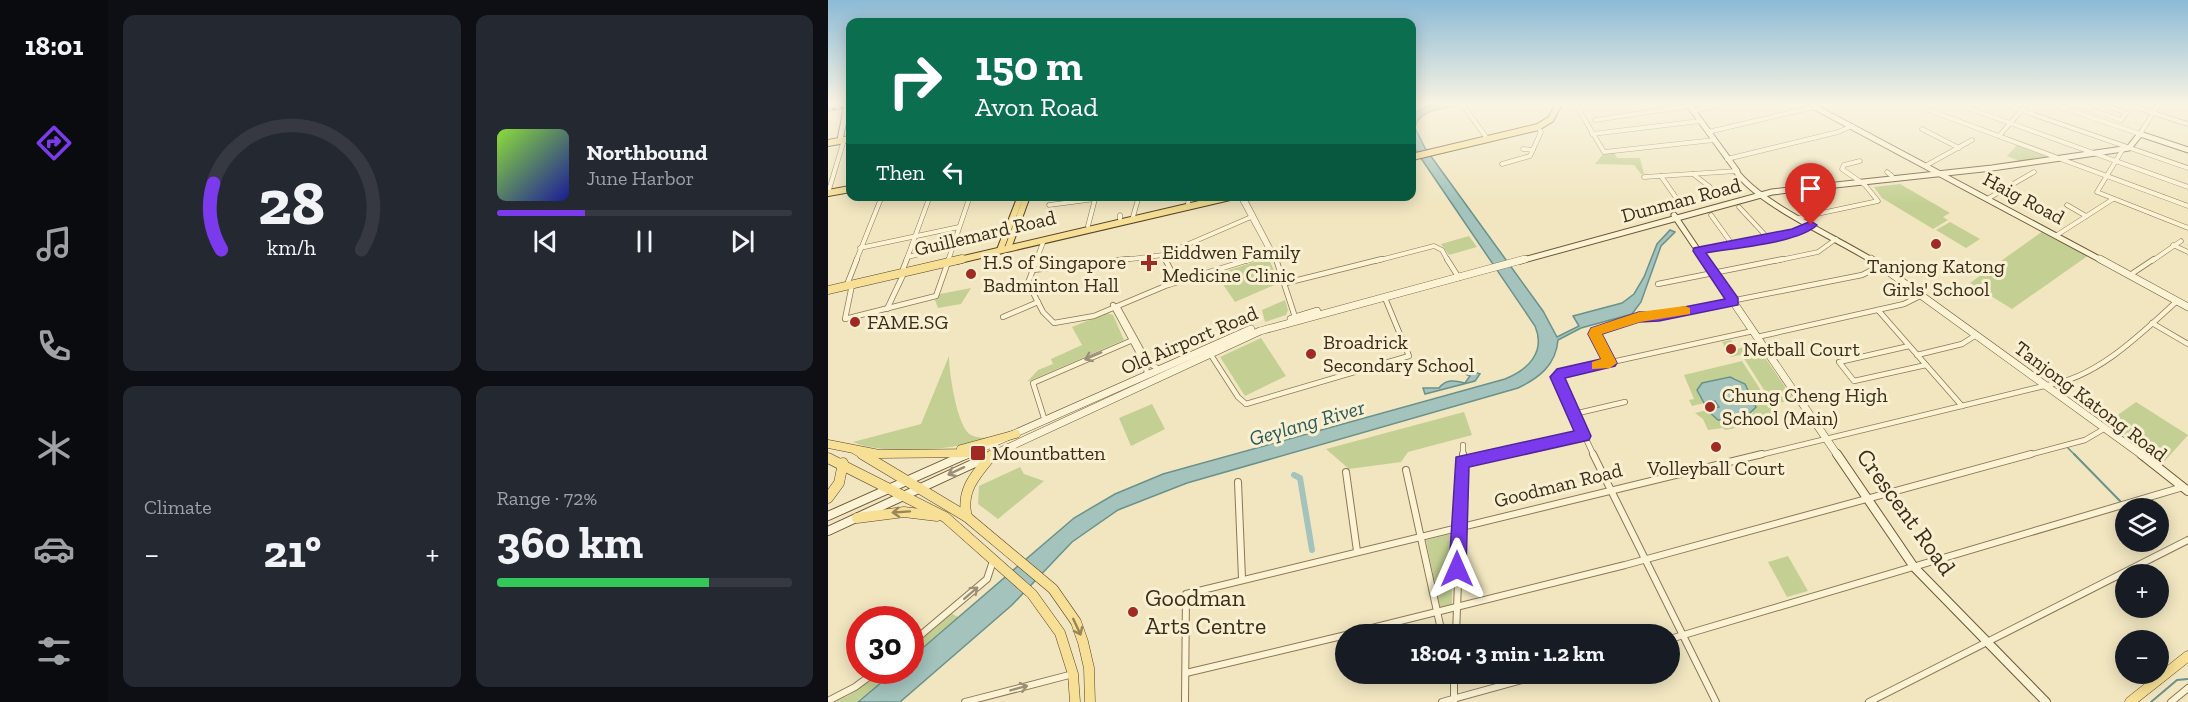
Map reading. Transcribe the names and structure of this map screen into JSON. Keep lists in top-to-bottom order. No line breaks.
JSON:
{"streets":{"main road":["Haig Road","Dunman Road","Guillemard Road","Old Airport Road","Tanjong Katong Road","Crescent Road"],"street":["Goodman Road"]},"crossings":[["Haig Road","Dunman Road"],["Dunman Road","Old Airport Road"],["Dunman Road","Tanjong Katong Road"],["Dunman Road","Crescent Road"],["Tanjong Katong Road","Goodman Road"],["Goodman Road","Crescent Road"]],"water":["Geylang River"],"places":{"other":["Tanjong Katong Girls' School","H.S of Singapore Badminton Hall","FAME.SG","Netball Court","Broadrick Secondary School","Chung Cheng High School (Main)","Volleyball Court","Goodman Arts Centre"],"health":["Eiddwen Family Medicine Clinic"],"transit":["Mountbatten"]},"page":{"tabs":"18:01","turn":["150 m","Avon Road"],"song":["Northbound","June Harbor"],"then":"Then","tile":["Climate",["Range · 72%","360 km"]],"map_buttons":["+","−"],"heat":["−","21°","+"],"limit":"30","trip":"18:04 · 3 min · 1.2 km","gauge":["28","km/h"]}}
